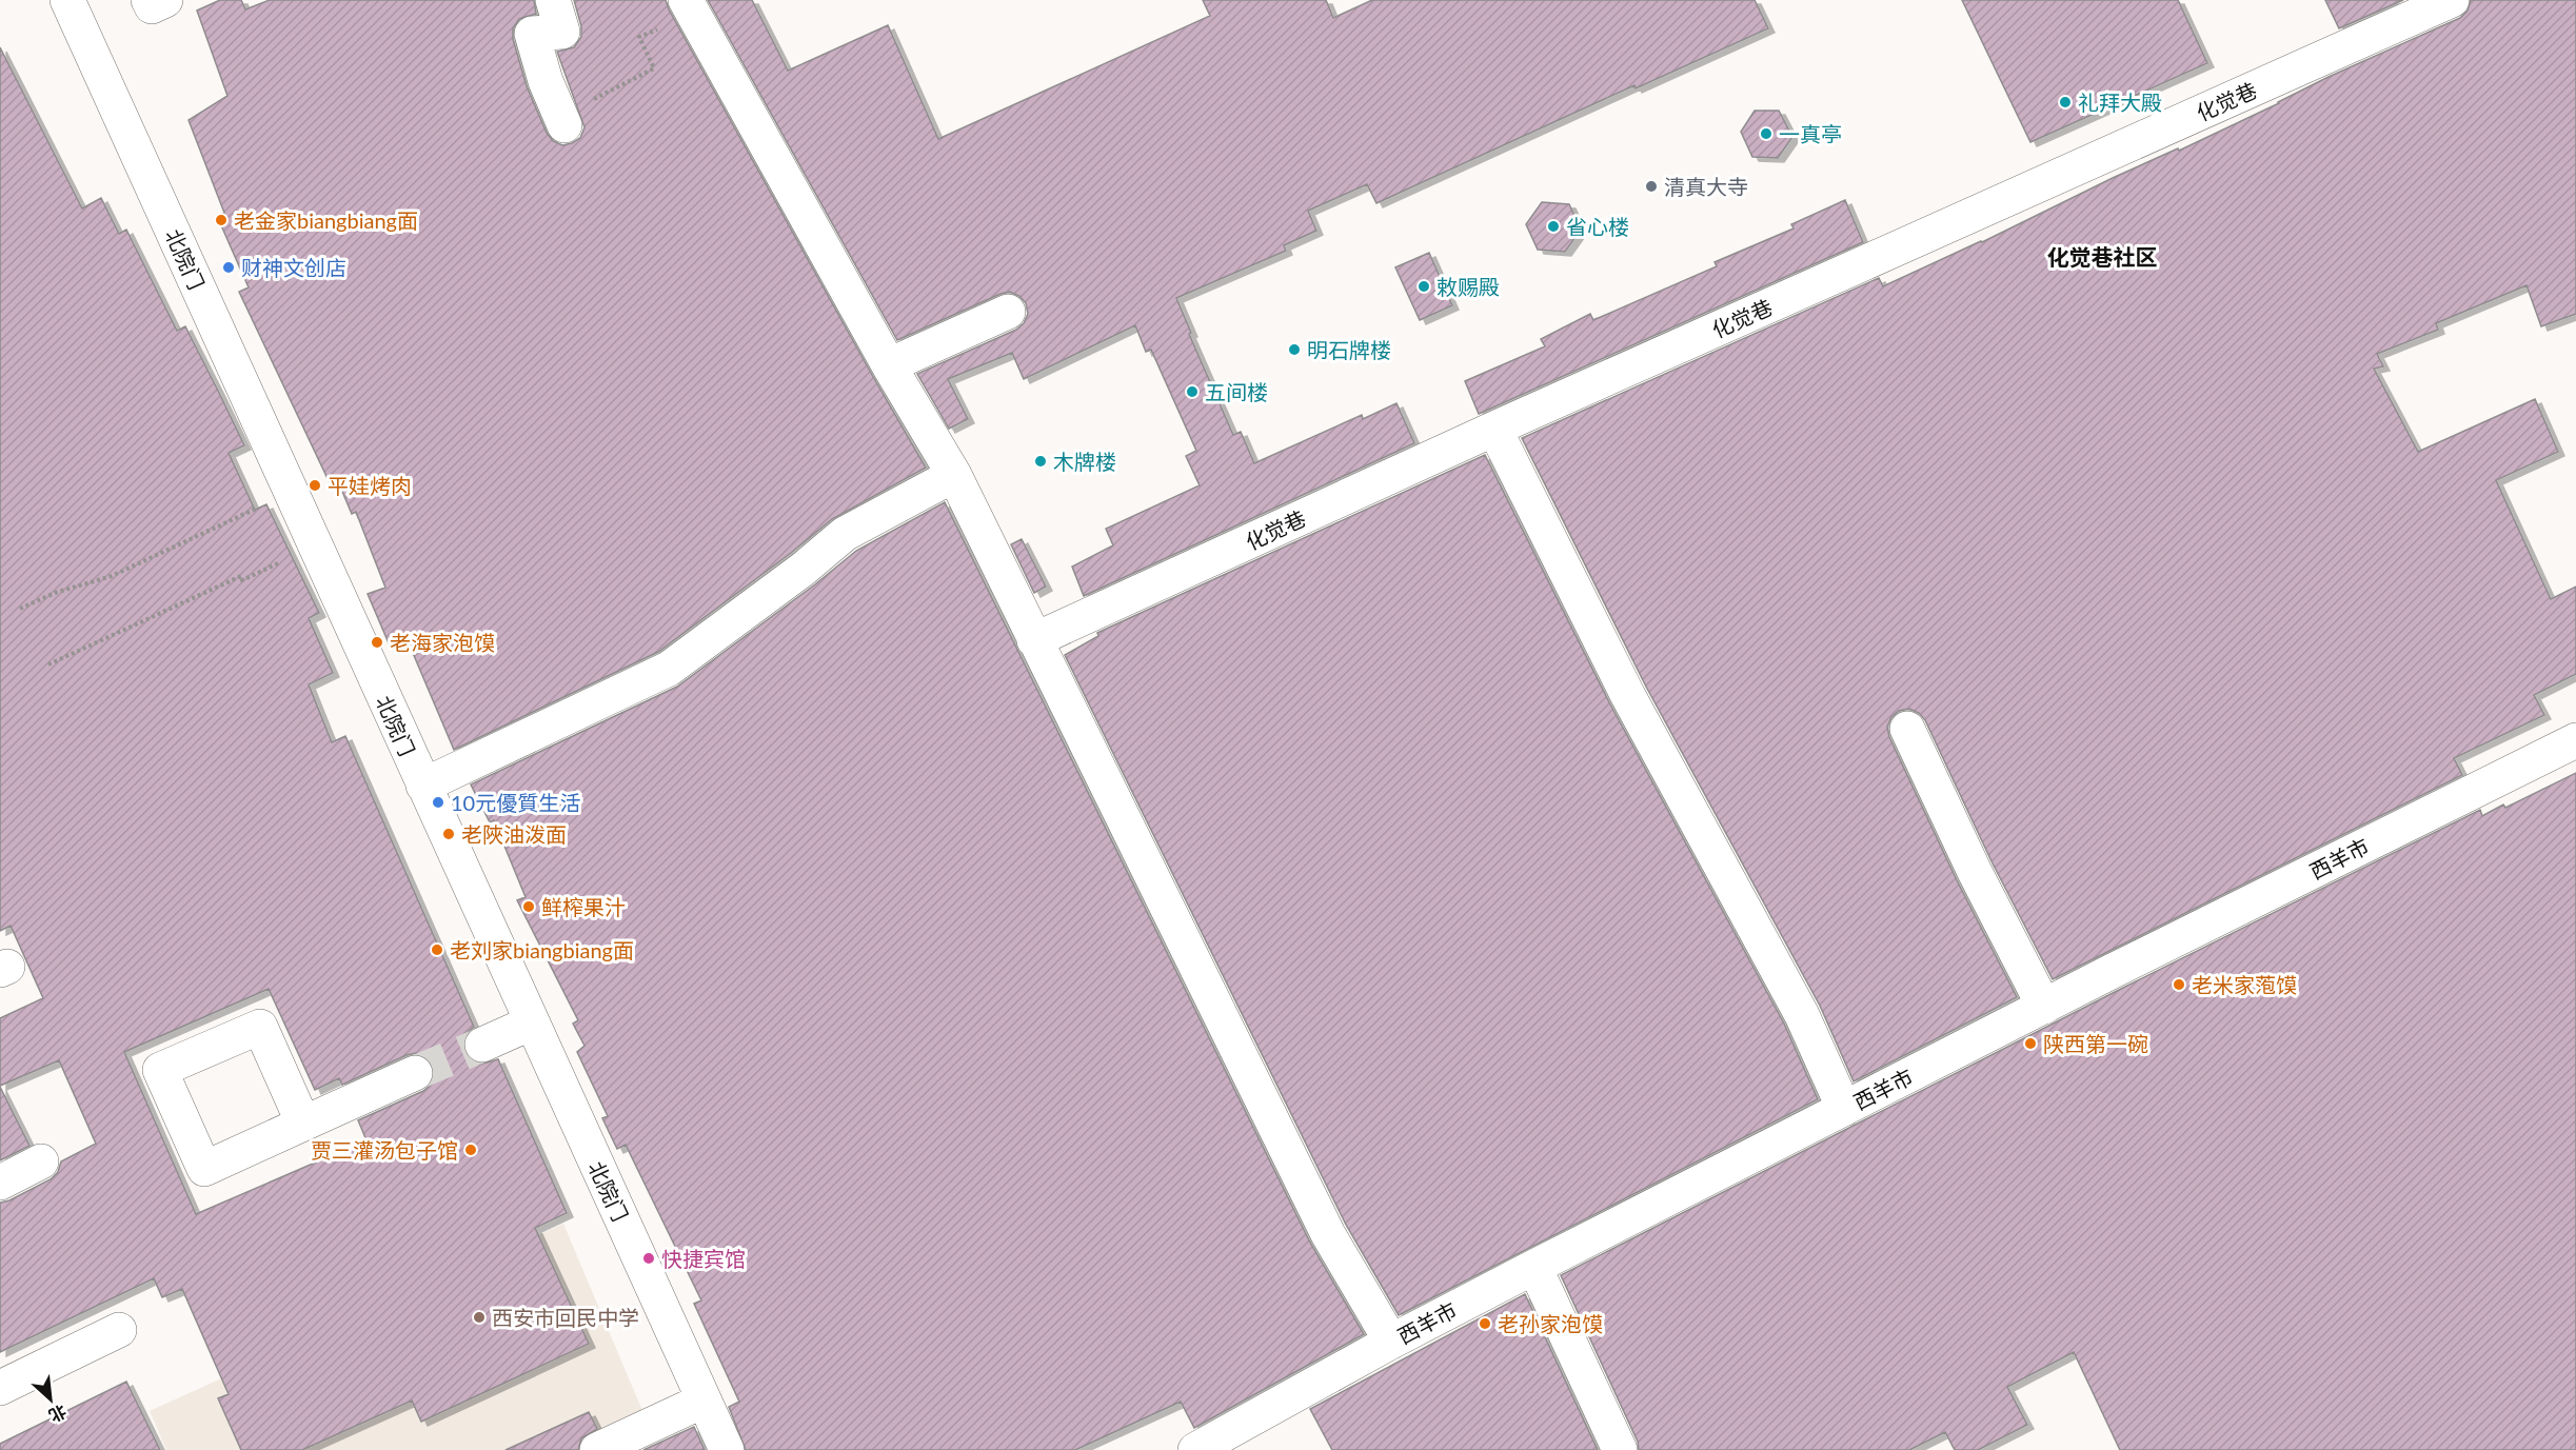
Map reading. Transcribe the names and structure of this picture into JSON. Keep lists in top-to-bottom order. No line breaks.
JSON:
{"streets":{"street":["化觉巷","北院门","西羊市"]},"districts":["化觉巷社区"],"places":["礼拜大殿","一真亭","清真大寺","老金家biangbiang面","省心楼","财神文创店","敕赐殿","明石牌楼","五间楼","木牌楼","平娃烤肉","老海家泡馍","10元優質生活","老陜油泼面","鲜榨果汁","老刘家biangbiang面","老米家萢馍","陕西第一碗","贾三灌汤包子馆","快捷宾馆","西安市回民中学","老孙家泡馍"],"north":"bottom right"}
